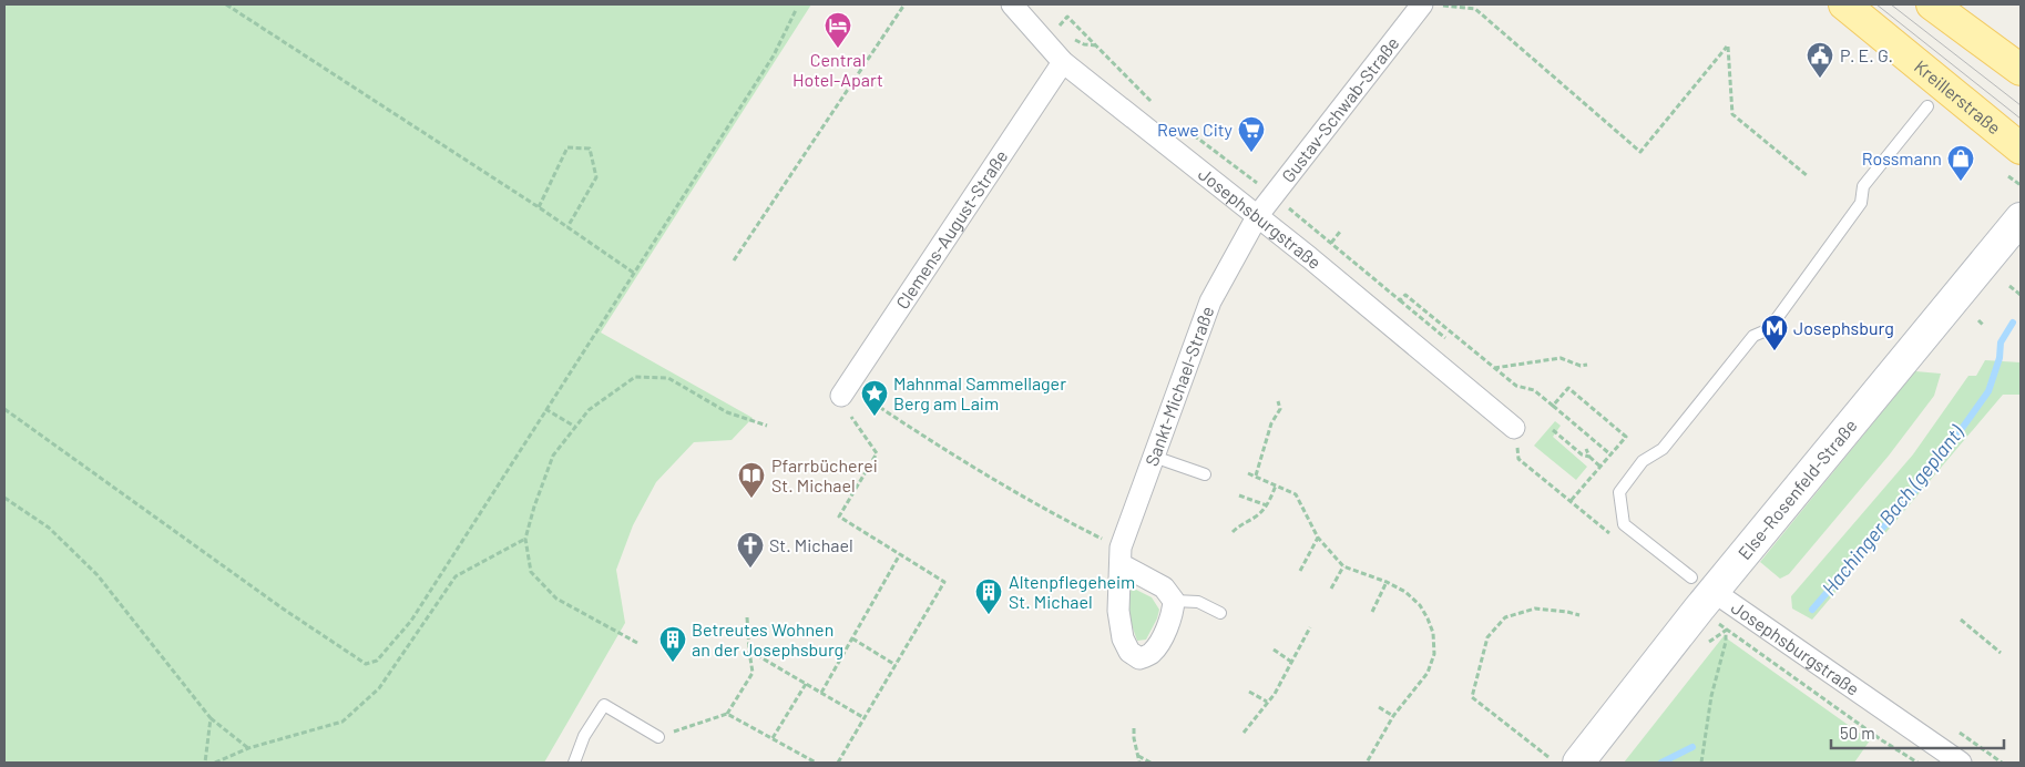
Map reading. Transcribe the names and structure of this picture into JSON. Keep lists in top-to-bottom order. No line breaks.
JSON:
{"streets":{"main road":["Kreillerstraße"],"street":["Gustav-Schwab-Straße","Josephsburgstraße","Clemens-August-Straße","Sankt-Michael-Straße","Else-Rosenfeld-Straße"]},"crossings":[["Gustav-Schwab-Straße","Josephsburgstraße"],["Gustav-Schwab-Straße","Sankt-Michael-Straße"],["Josephsburgstraße","Clemens-August-Straße"],["Josephsburgstraße","Sankt-Michael-Straße"],["Josephsburgstraße","Else-Rosenfeld-Straße"]],"water":["Hachinger Bach (geplant)"],"places":{"hotel":["Central Hotel-Apart"],"public building":["P. E. G."],"supermarket":["Rewe City"],"shop":["Rossmann"],"metro station":["Josephsburg"],"place":["Mahnmal Sammellager Berg am Laim"],"library":["Pfarrbücherei St. Michael"],"church":["St. Michael"],"building":["Altenpflegeheim St. Michael","Betreutes Wohnen an der Josephsburg"]},"scale_bar":"50 m"}
